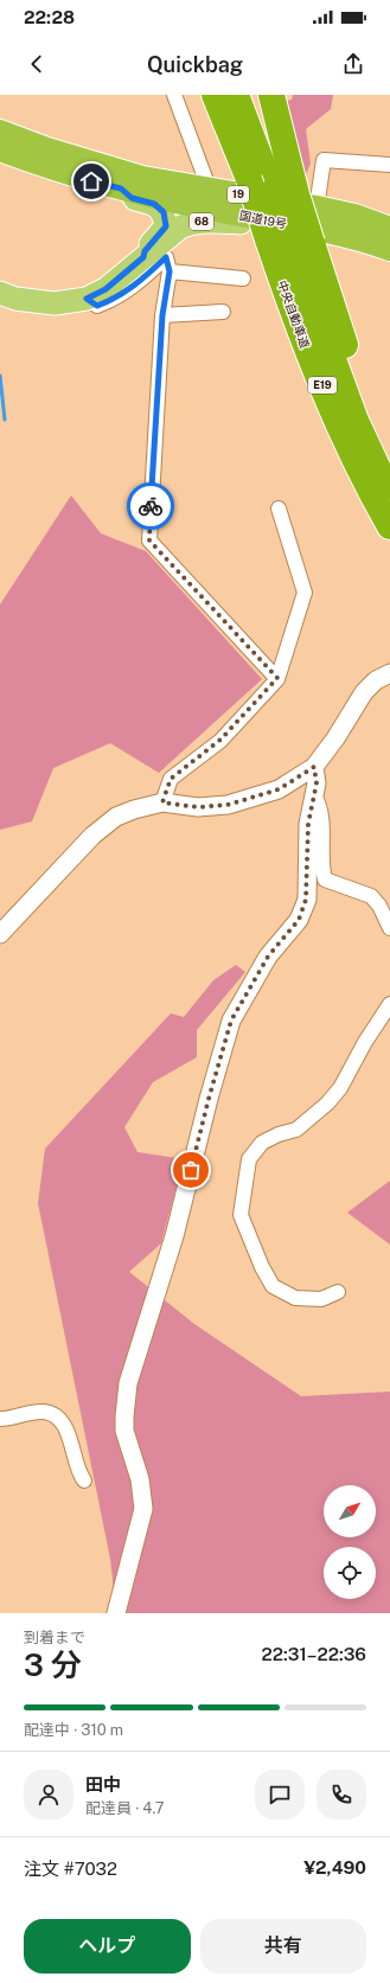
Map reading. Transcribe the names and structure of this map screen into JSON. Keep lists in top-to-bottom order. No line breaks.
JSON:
{"streets":{"highway":["19","国道19号","中央自動車道","E19"],"main road":["68"]},"crossings":[["国道19号","68"],["国道19号","中央自動車道"],["68","中央自動車道"]],"north":"top right","page":{"status":"22:28","header":"Quickbag","heading":["3 分","到着まで","22:31–22:36"],"panel":["田中","配達員 · 4.7","注文 #7032","¥2,490"],"bar":"配達中 · 310 m","buttons":["ヘルプ","共有"]}}
